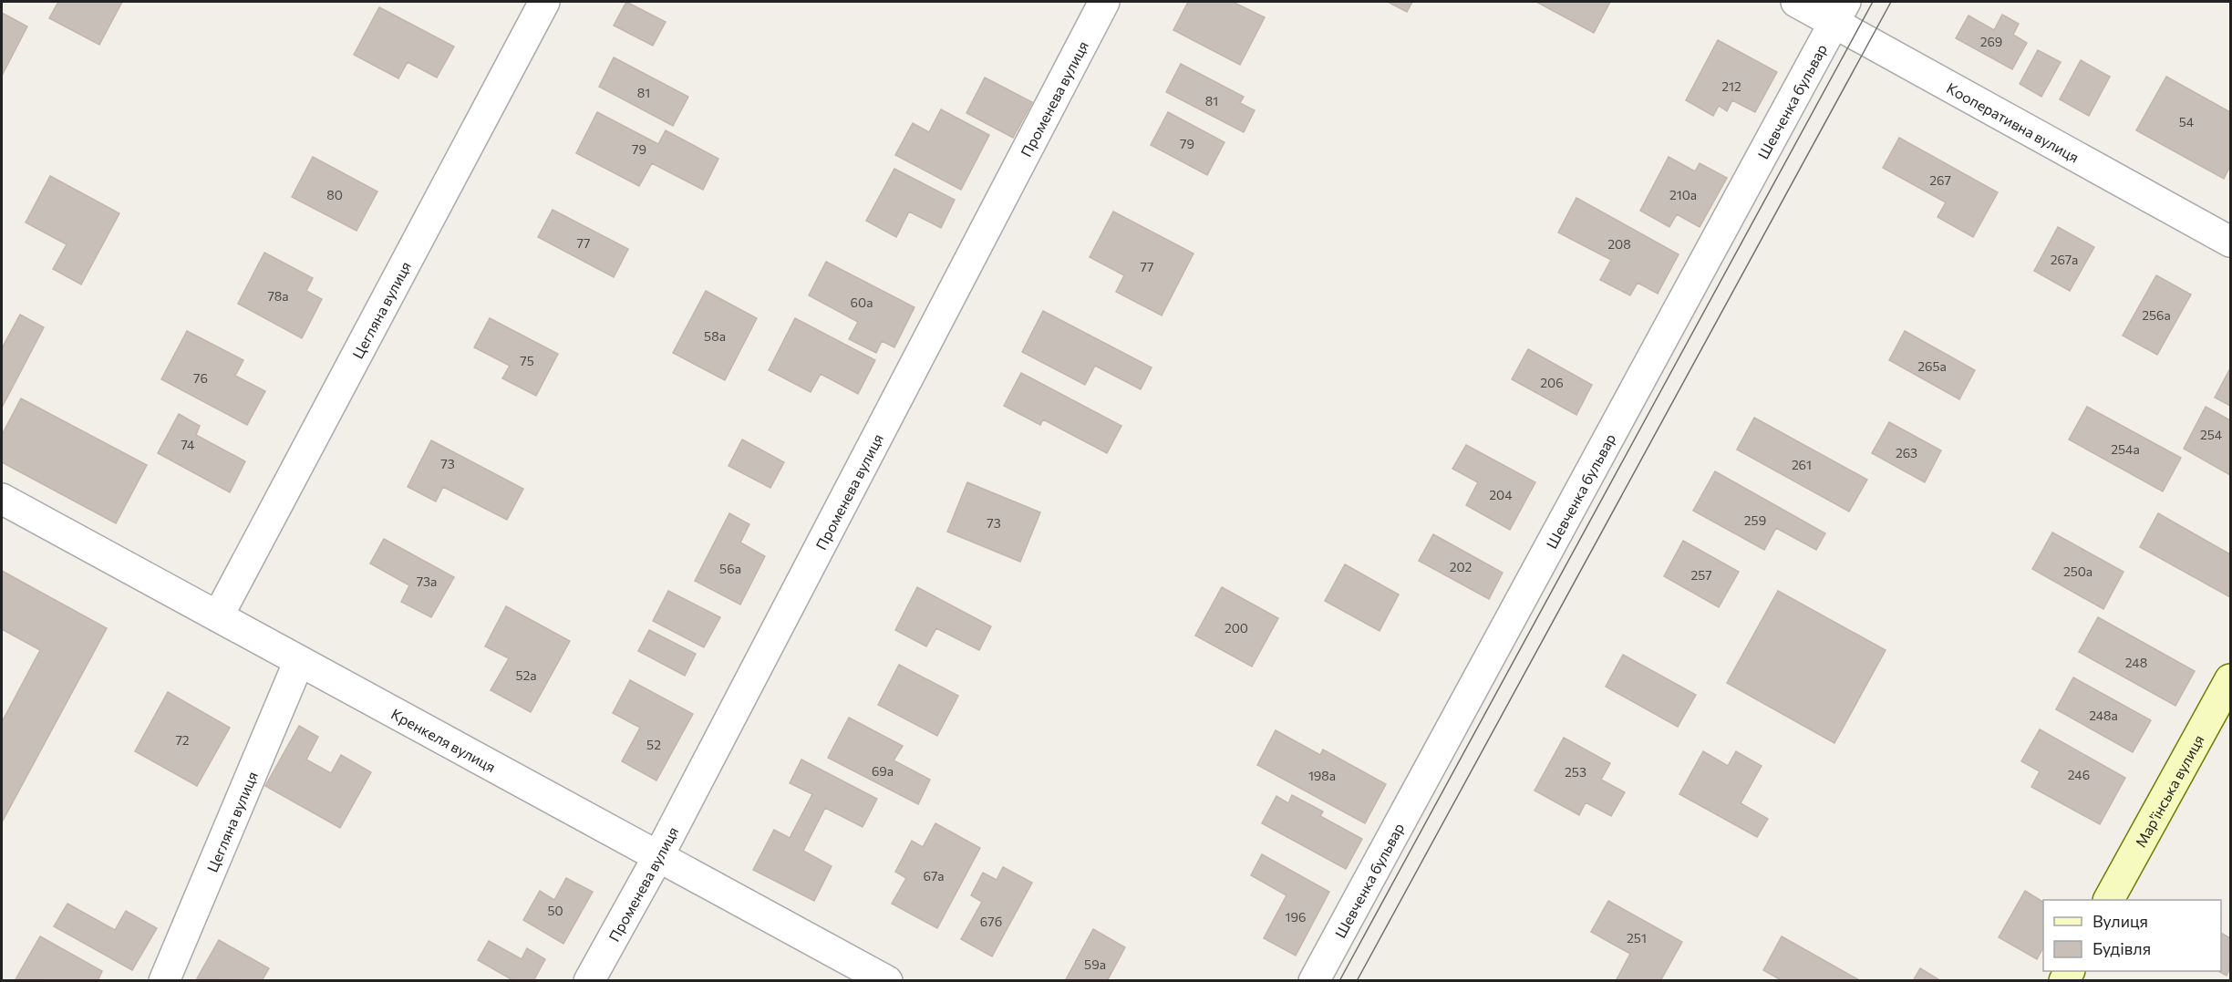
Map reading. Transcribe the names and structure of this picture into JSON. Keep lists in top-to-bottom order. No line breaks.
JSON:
{"streets":{"street":["Променева вулиця","Шевченка бульвар","Кооперативна вулиця","Цегляна вулиця","Кренкеля вулиця","Мар'їнська вулиця"]},"crossings":[["Променева вулиця","Кренкеля вулиця"],["Шевченка бульвар","Кооперативна вулиця"],["Цегляна вулиця","Кренкеля вулиця"]],"house_numbers":["269","212","81","81","54","79","79","267","80","210а","77","208","267а","77","78а","60а","256а","58а","75","265а","76","206","254","74","254а","263","73","261","204","259","73","202","56а","250а","257","73а","200","248","52а","248а","72","52","69а","253","246","198а","67а","50","196","67б","251","59а"],"legend":["Вулиця","Будівля"]}
